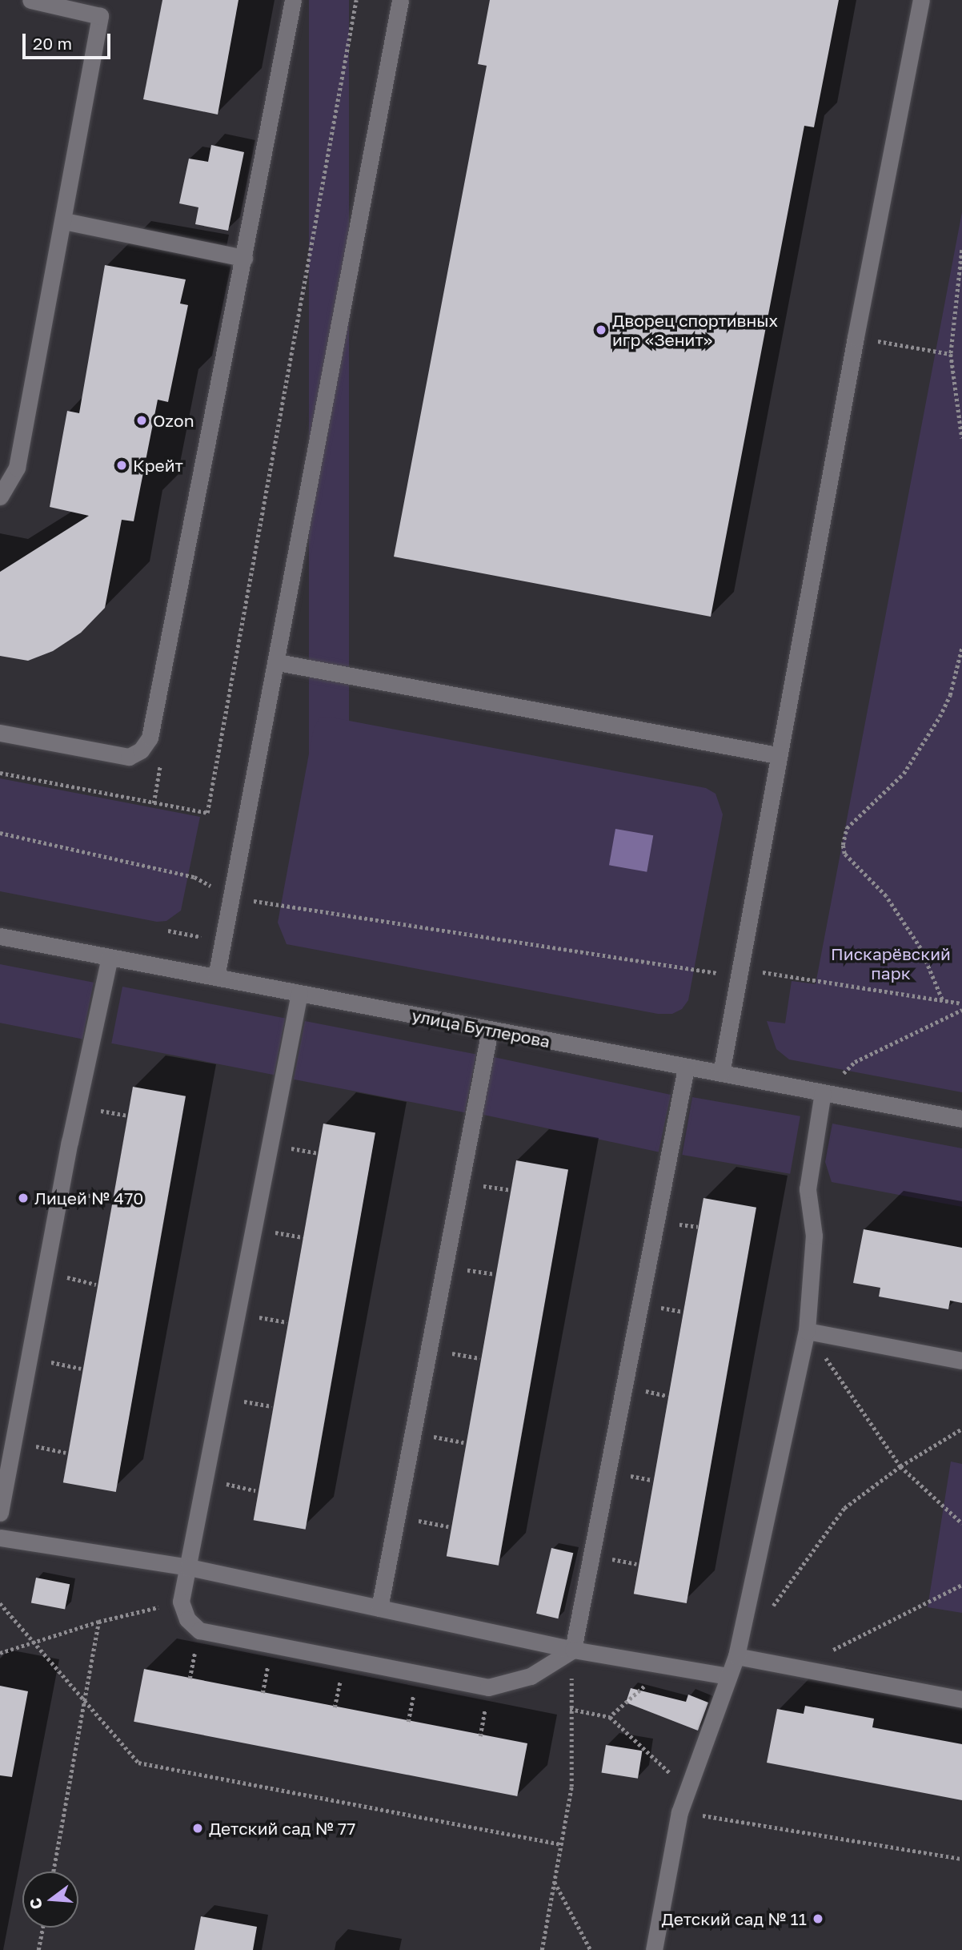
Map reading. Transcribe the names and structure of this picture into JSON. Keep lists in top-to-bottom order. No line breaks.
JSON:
{"streets":{"street":["улица Бутлерова"]},"parks":["Пискарёвский парк"],"places":["Дворец спортивных игр «Зенит»","Ozon","Крейт","Лицей № 470","Детский сад № 77","Детский сад № 11"],"scale_bar":"20 m","north":"left"}
